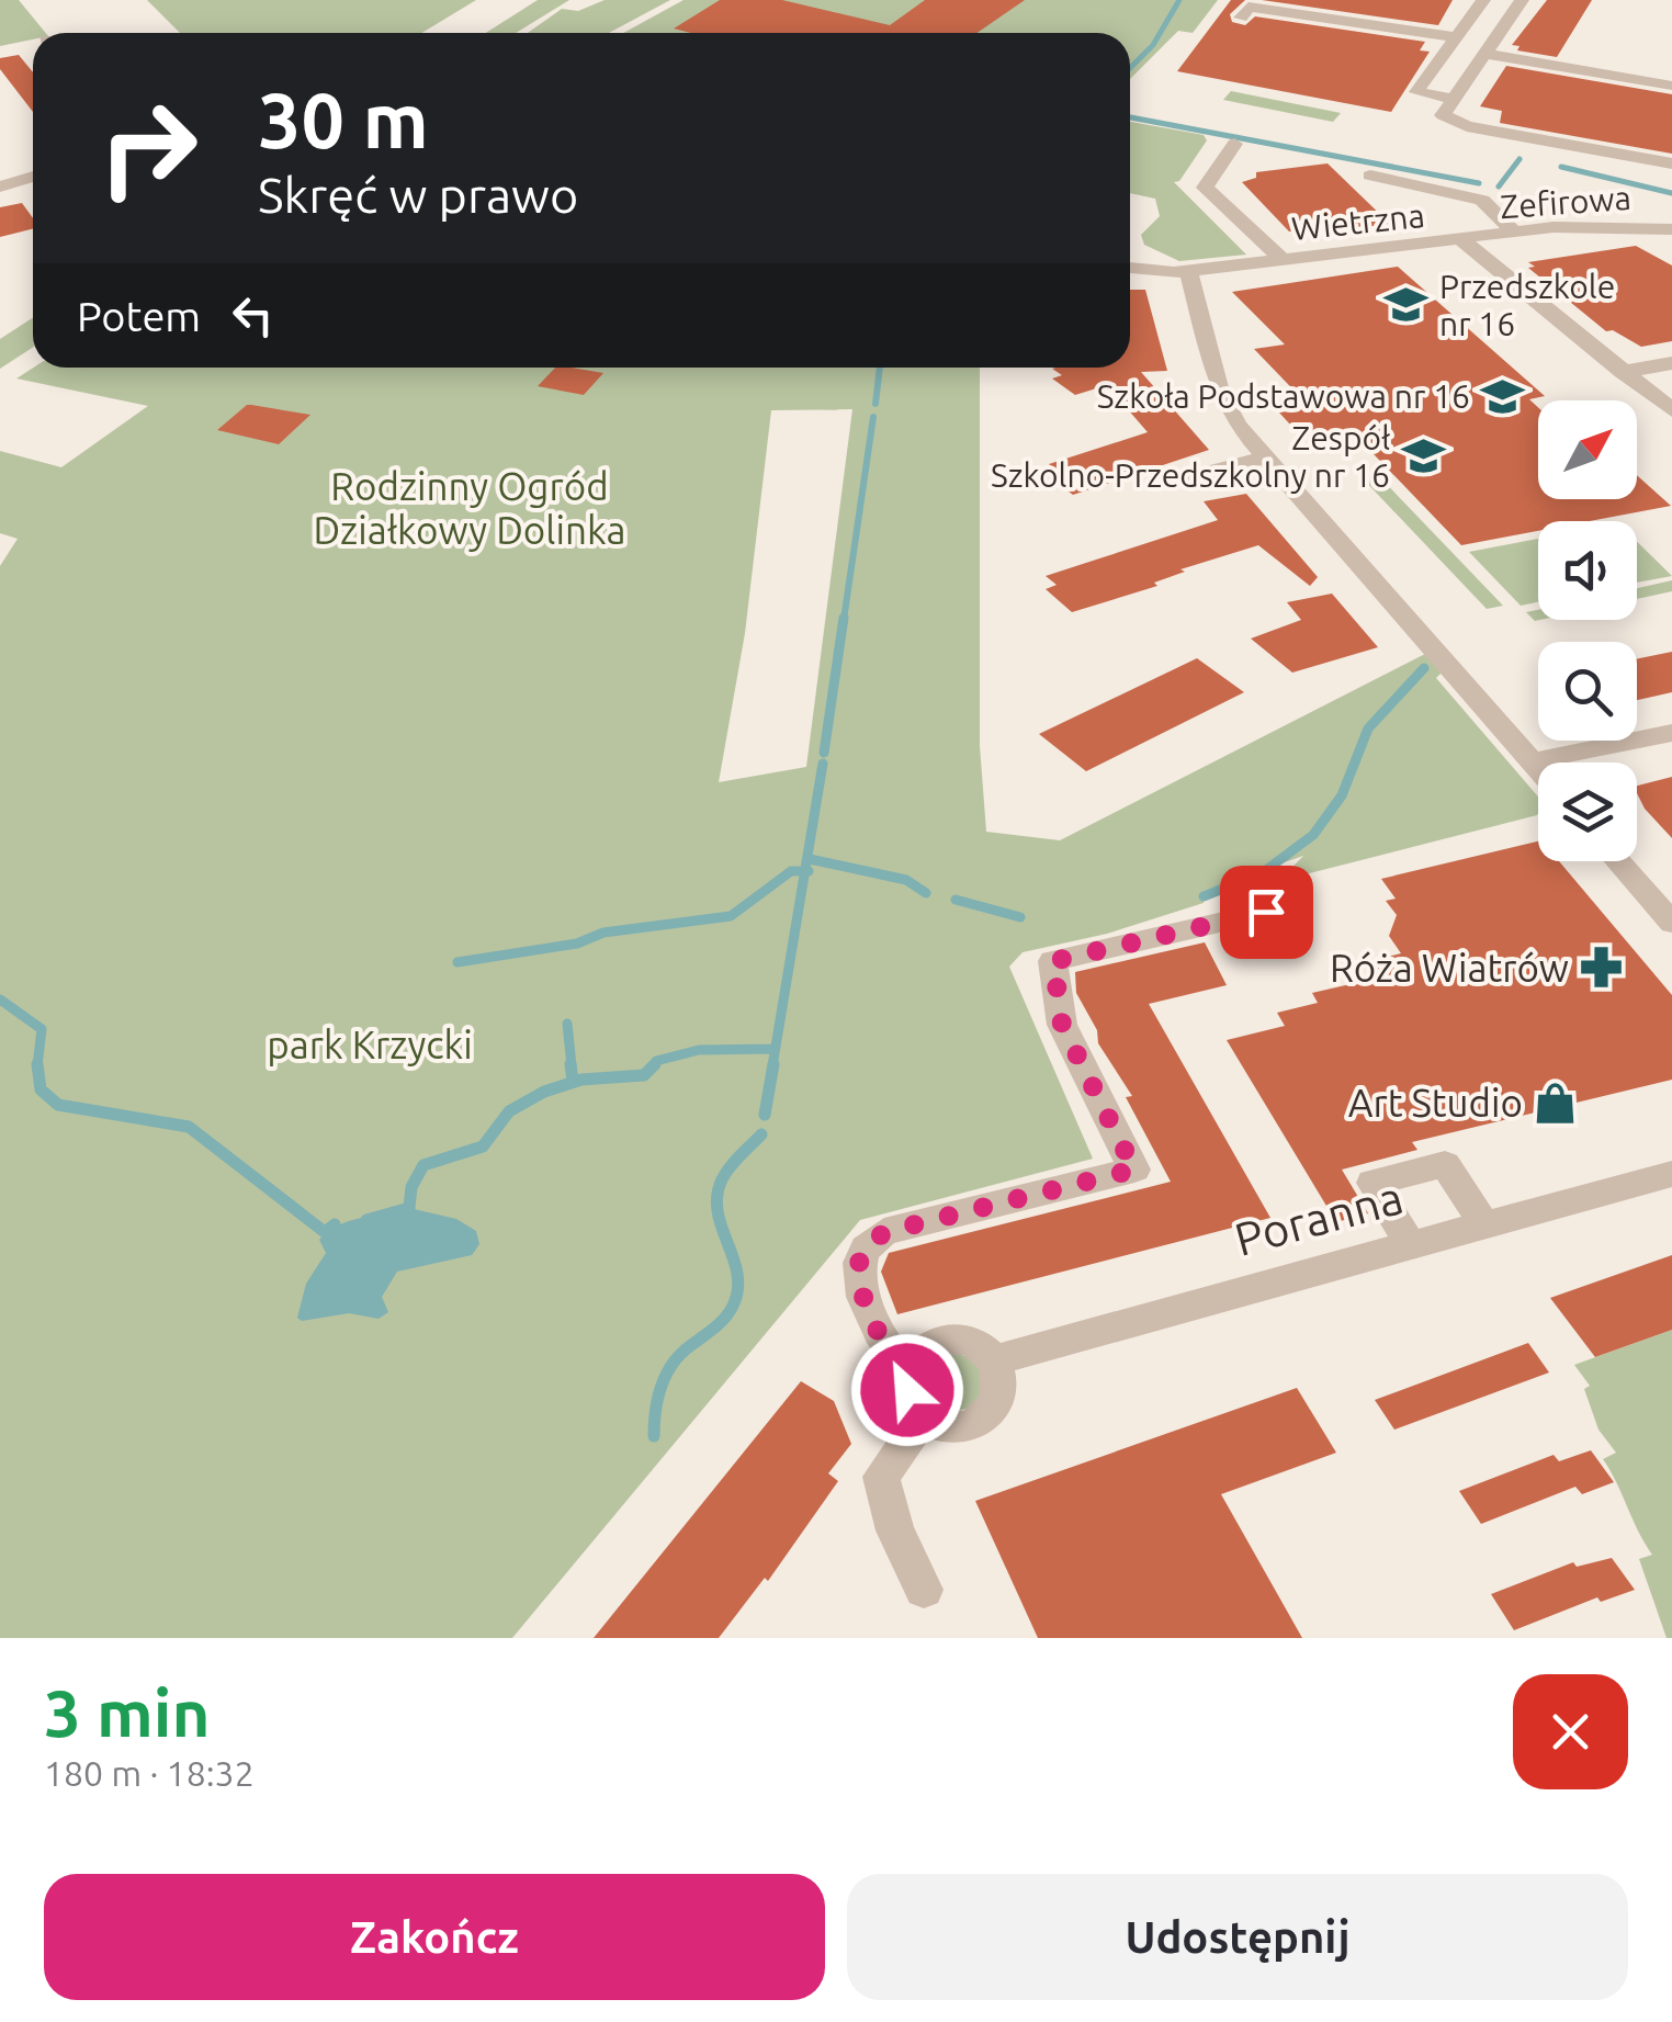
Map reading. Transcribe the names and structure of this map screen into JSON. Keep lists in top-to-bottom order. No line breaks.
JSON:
{"streets":{"street":["Zefirowa","Wietrzna","Poranna"]},"crossings":[["Zefirowa","Wietrzna"]],"parks":["Rodzinny Ogród Działkowy Dolinka","park Krzycki"],"places":{"school or university":["Przedszkole nr 16","Szkoła Podstawowa nr 16","Zespół Szkolno-Przedszkolny nr 16"],"pharmacy":["Róża Wiatrów"],"shop":["Art Studio"]},"north":"top right","page":{"turn":["30 m","Skręć w prawo"],"then":"Potem","heading":["3 min","180 m · 18:32"],"buttons":["Zakończ","Udostępnij"]}}
